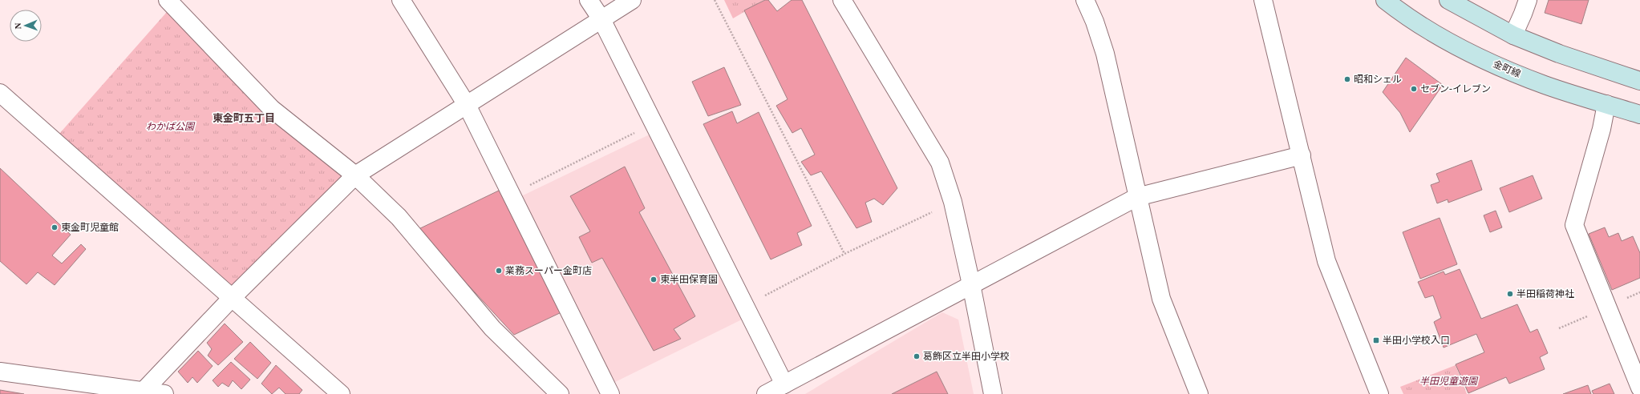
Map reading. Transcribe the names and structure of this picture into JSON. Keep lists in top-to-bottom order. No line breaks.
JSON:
{"streets":{"main road":["金町線"]},"districts":["東金町五丁目"],"parks":["わかば公園","半田児童遊園"],"places":{"other":["昭和シェル","セブン-イレブン","東金町児童館","業務スーパー金町店","東半田保育園","半田稲荷神社","葛飾区立半田小学校"],"transit":["半田小学校入口"]},"north":"left"}
